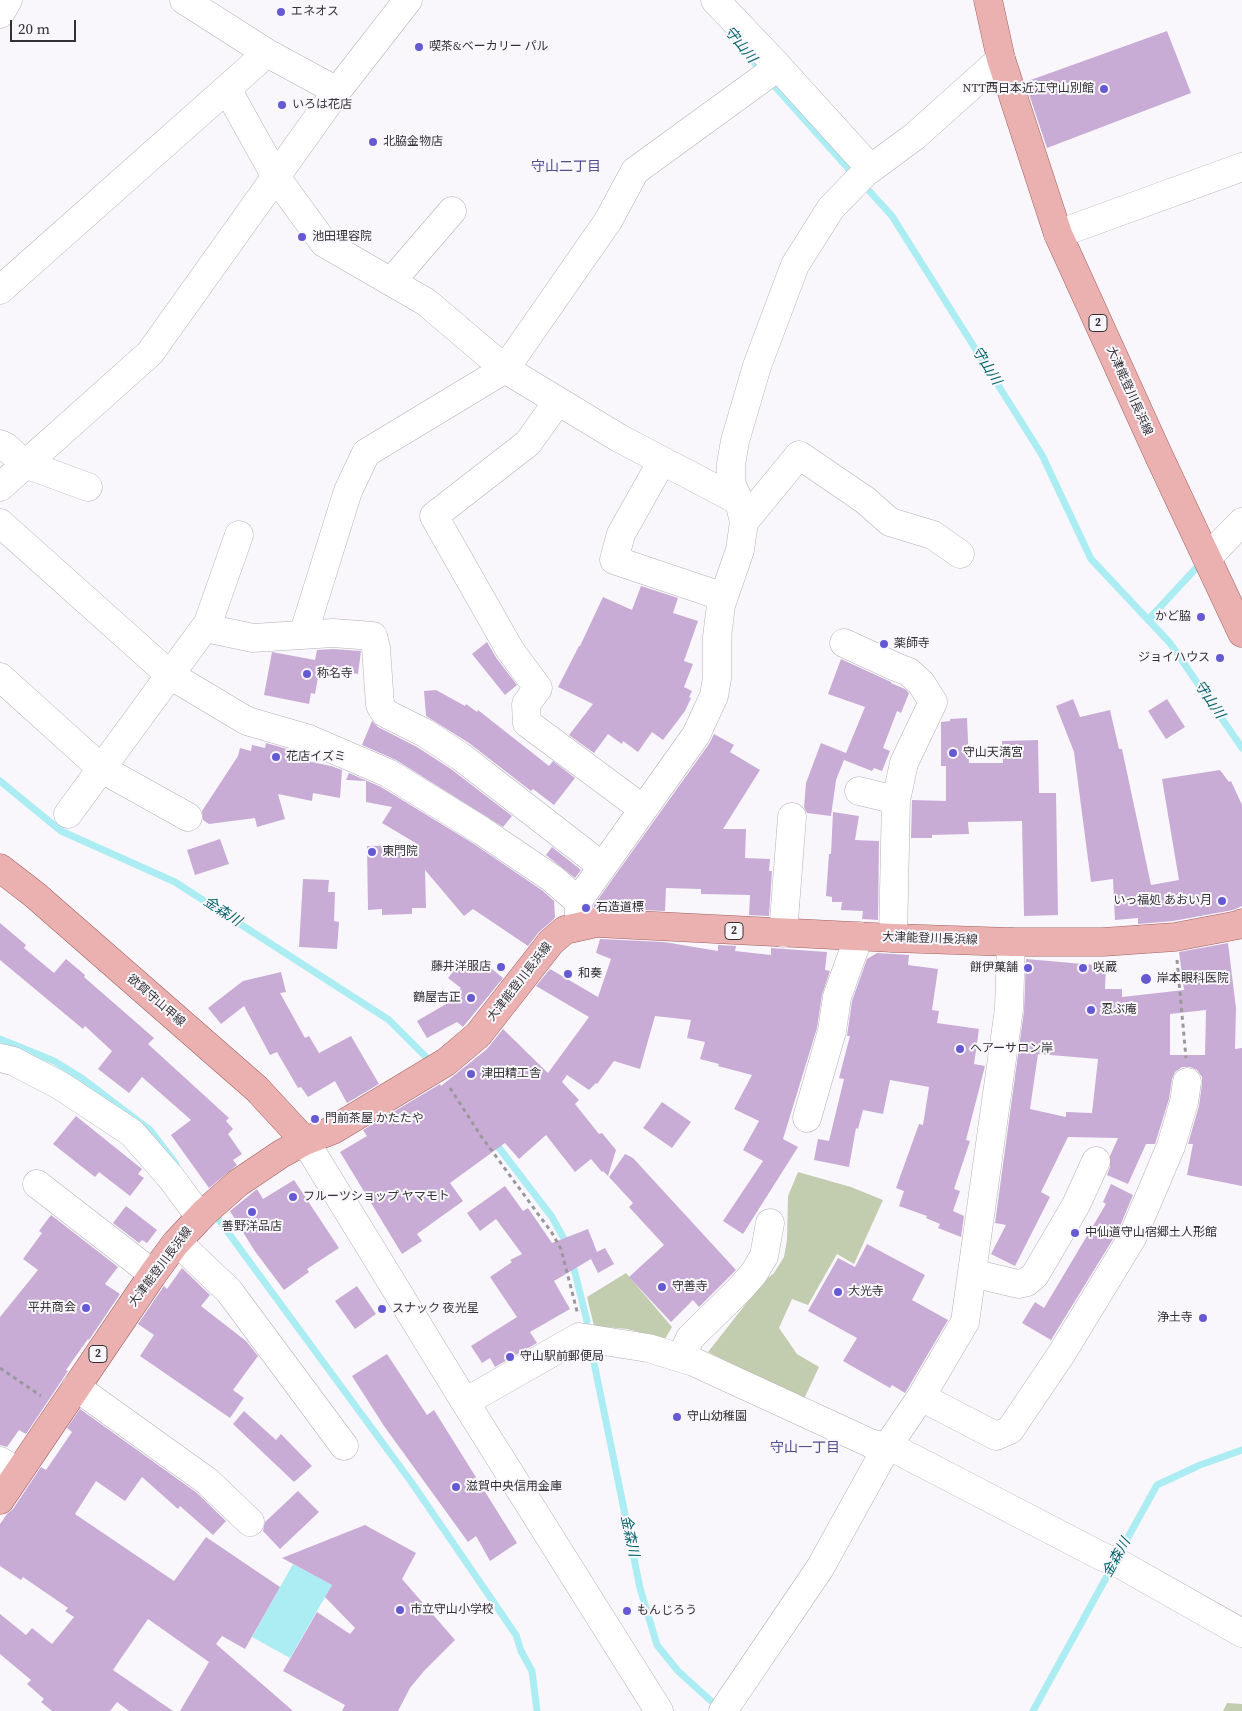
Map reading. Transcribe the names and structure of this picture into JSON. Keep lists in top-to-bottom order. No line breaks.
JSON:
{"streets":{"main road":["2","大津能登川長浜線","欲賀守山甲線"]},"crossings":[["大津能登川長浜線","欲賀守山甲線"]],"districts":["守山二丁目","守山一丁目"],"water":["守山川","金森川"],"places":["エネオス","喫茶&ベーカリー パル","NTT西日本近江守山別館","いろは花店","北脇金物店","池田理容院","かど脇","薬師寺","ジョイハウス","称名寺","守山天満宮","花店イズミ","東門院","いっ福処 あおい月","石造道標","藤井洋服店","餅伊菓舗","咲蔵","和奏","岸本眼科医院","鶴屋吉正","忍ぶ庵","ヘアーサロン岸","津田精工舎","門前茶屋 かたたや","フルーツショップ ヤマモト","善野洋品店","中仙道守山宿郷土人形館","守善寺","大光寺","平井商会","スナック 夜光星","浄土寺","守山駅前郵便局","守山幼稚園","滋賀中央信用金庫","市立守山小学校","もんじろう"],"scale_bar":"20 m"}
